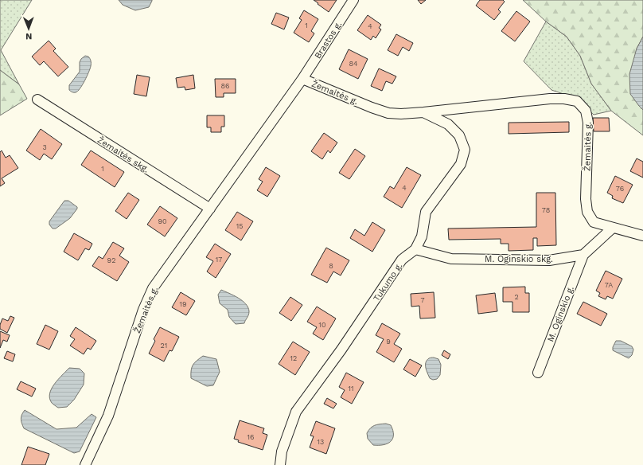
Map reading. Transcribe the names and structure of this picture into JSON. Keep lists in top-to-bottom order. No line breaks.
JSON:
{"streets":{"street":["Brastos g.","Žemaitės g.","Žemaitės skg.","M. Oginskio skg.","Tukumo g.","M. Oginskio g."]},"crossings":[["Brastos g.","Žemaitės g."],["Žemaitės g.","Žemaitės skg."],["Žemaitės g.","Tukumo g."],["M. Oginskio skg.","Tukumo g."],["M. Oginskio skg.","M. Oginskio g."]],"house_numbers":["1","4","84","86","3","1","4","76","78","90","15","17","92","8","7A","2","7","19","10","9","21","12","11","16","13"],"north":"bottom"}
